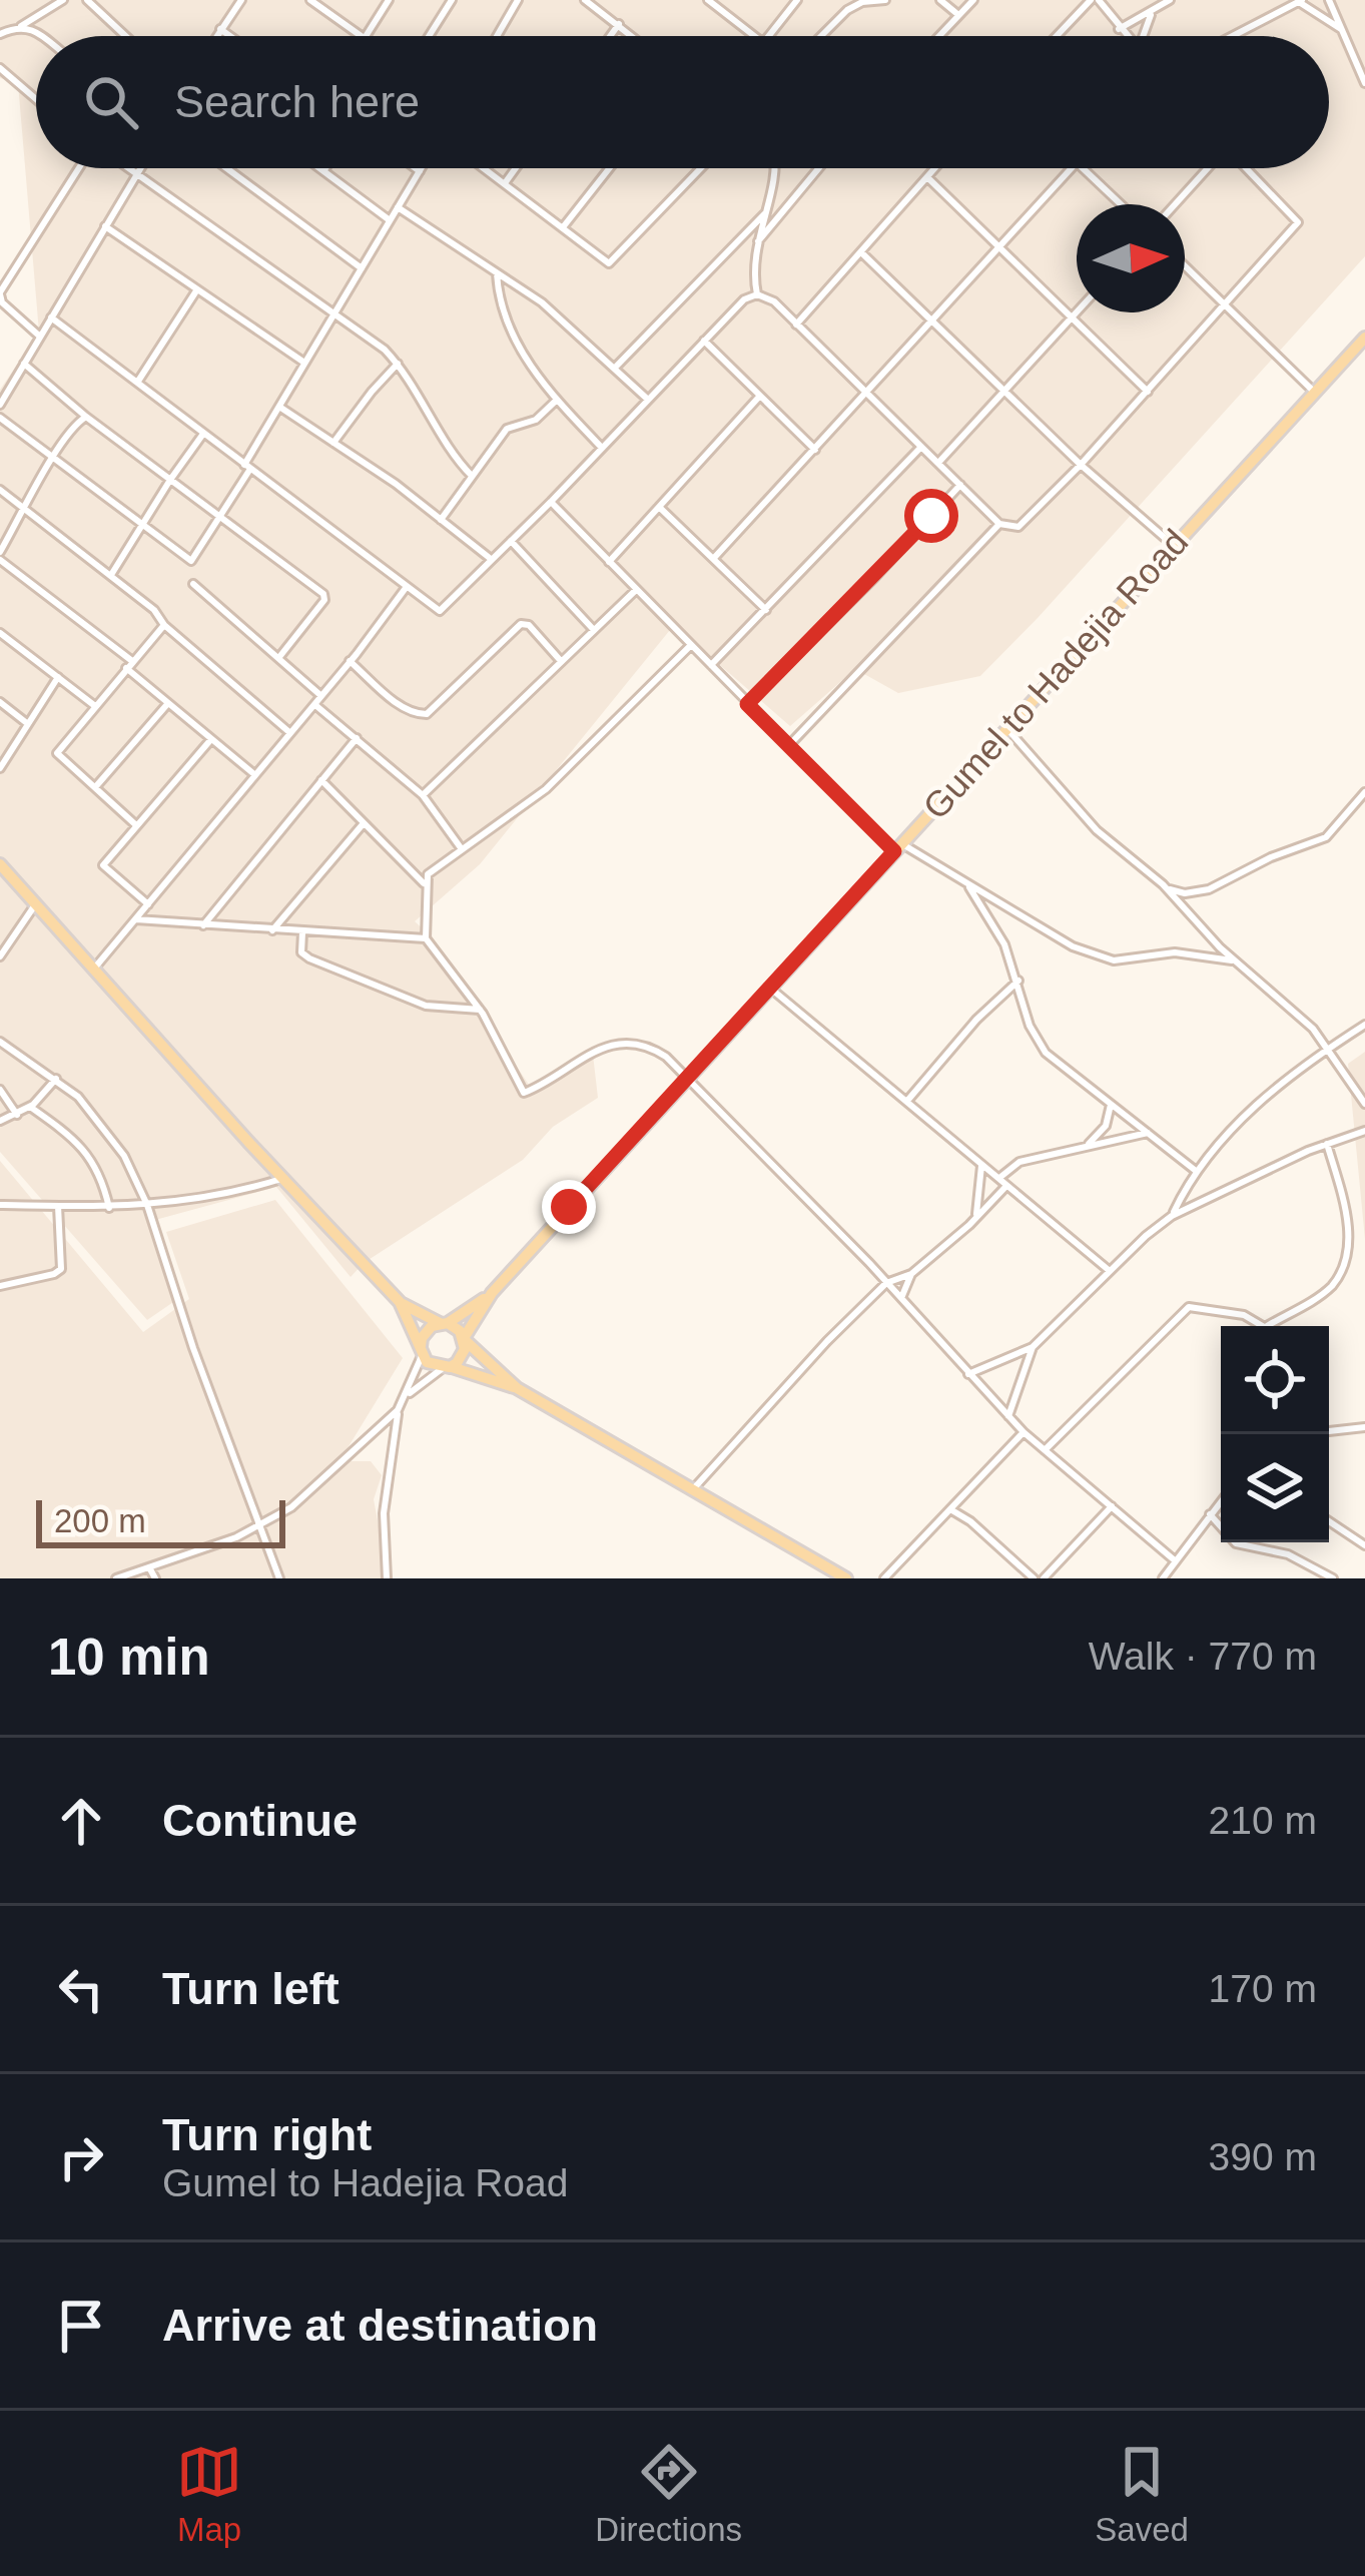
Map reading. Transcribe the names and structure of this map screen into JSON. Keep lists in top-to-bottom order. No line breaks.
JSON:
{"streets":{"main road":["Gumel to Hadejia Road"]},"scale_bar":"200 m","north":"right","page":{"search":"Search here","scale":"200 m","heading":["10 min","Walk · 770 m"],"list":[["Continue","210 m"],["Turn left","170 m"],["Turn right","Gumel to Hadejia Road","390 m"],"Arrive at destination"],"nav":["Map","Directions","Saved"]}}
